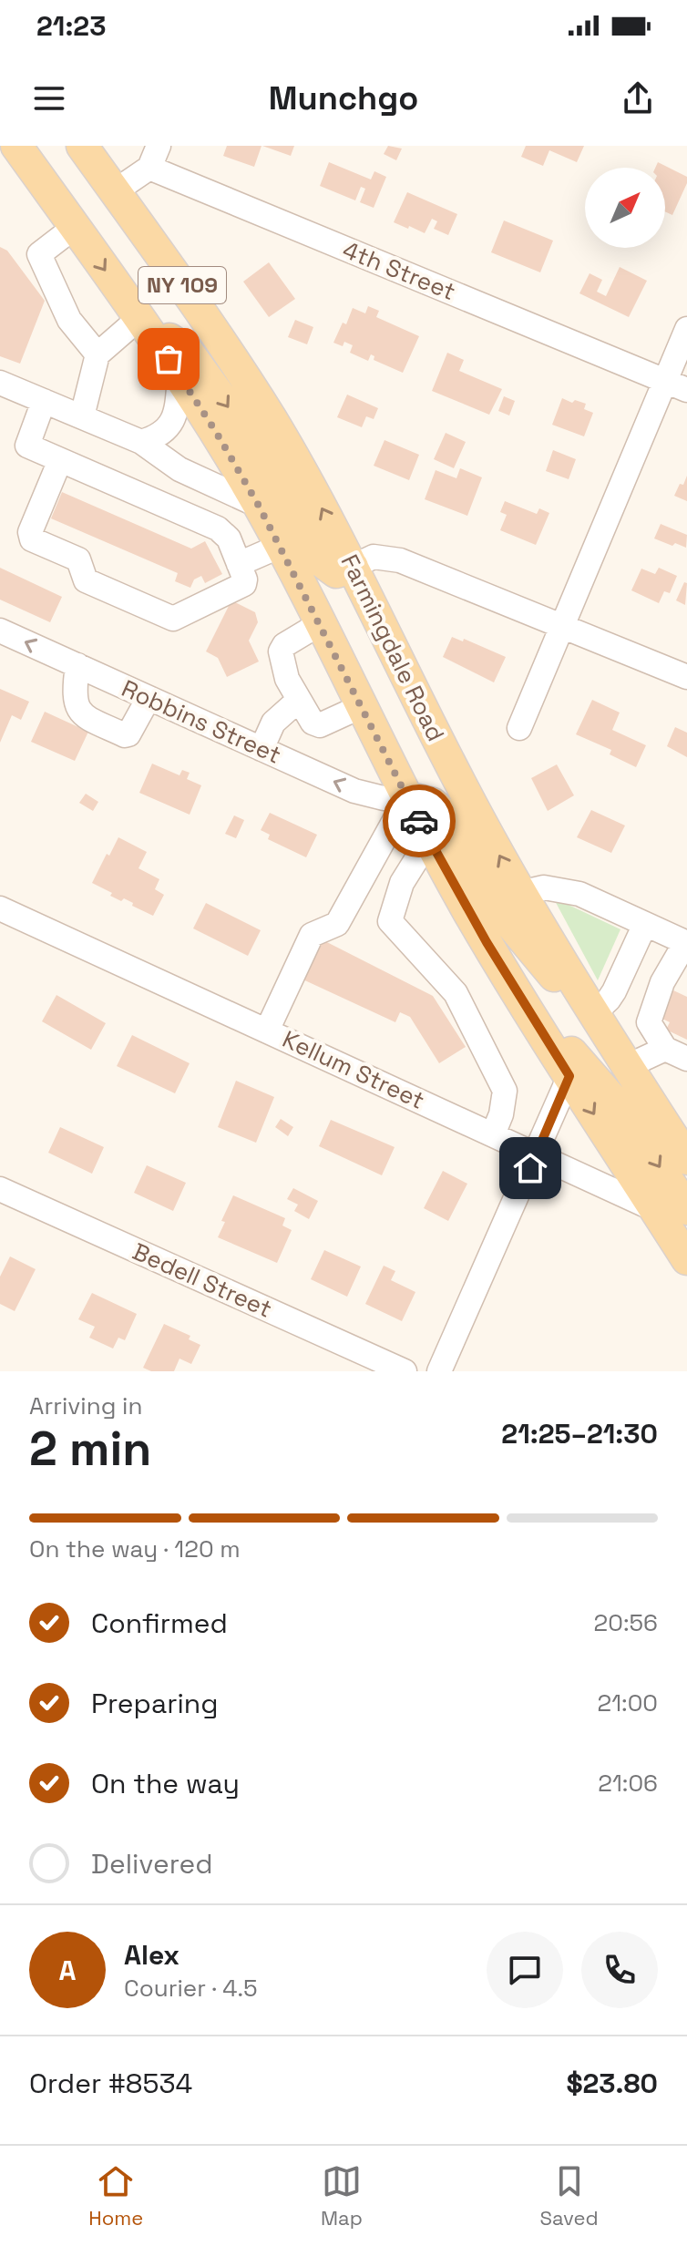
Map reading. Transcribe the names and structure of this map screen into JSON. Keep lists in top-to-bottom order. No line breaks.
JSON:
{"streets":{"main road":["NY 109","Farmingdale Road"],"street":["4th Street","Robbins Street","Kellum Street","Bedell Street"]},"crossings":[["4th Street","Farmingdale Road"],["NY 109","Robbins Street"],["NY 109","Kellum Street"]],"north":"top right","page":{"status":"21:23","header":"Munchgo","heading":["2 min","Arriving in","21:25–21:30"],"panel":["Alex","Courier · 4.5","Order #8534","$23.80"],"bar":"On the way · 120 m","list":[["Confirmed","20:56"],["Preparing","21:00"],["On the way","21:06"],"Delivered"],"round":"A","tabs":["Home","Map","Saved"]}}
